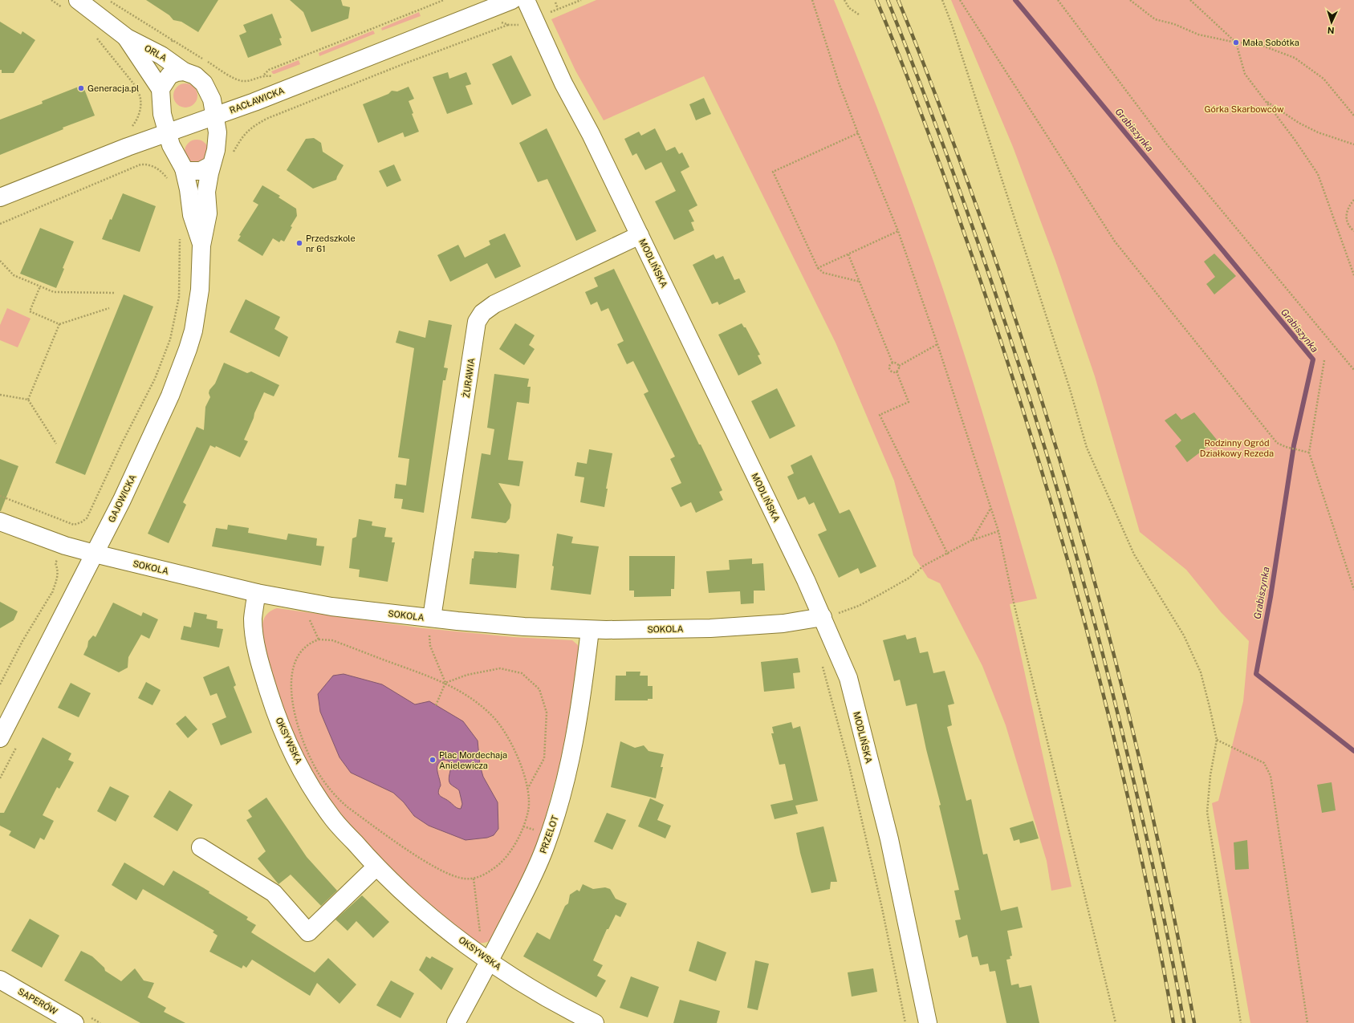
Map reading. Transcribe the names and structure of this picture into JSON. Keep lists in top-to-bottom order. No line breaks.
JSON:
{"streets":{"street":["ORLA","RACŁAWICKA","MODLIŃSKA","ŻURAWIA","GAJOWICKA","SOKOLA","OKSYWSKA","PRZELOT","SAPERÓW"]},"crossings":[["ORLA","RACŁAWICKA"],["ORLA","GAJOWICKA"],["RACŁAWICKA","MODLIŃSKA"],["RACŁAWICKA","GAJOWICKA"],["MODLIŃSKA","ŻURAWIA"],["MODLIŃSKA","SOKOLA"],["ŻURAWIA","SOKOLA"],["GAJOWICKA","SOKOLA"],["SOKOLA","OKSYWSKA"],["SOKOLA","PRZELOT"],["OKSYWSKA","PRZELOT"]],"water":["Grabiszynka"],"parks":["Górka Skarbowców","Rodzinny Ogród Działkowy Rezeda"],"places":["Mała Sobótka","Generacja.pl","Przedszkole nr 61","Plac Mordechaja Anielewicza"],"north":"bottom"}
